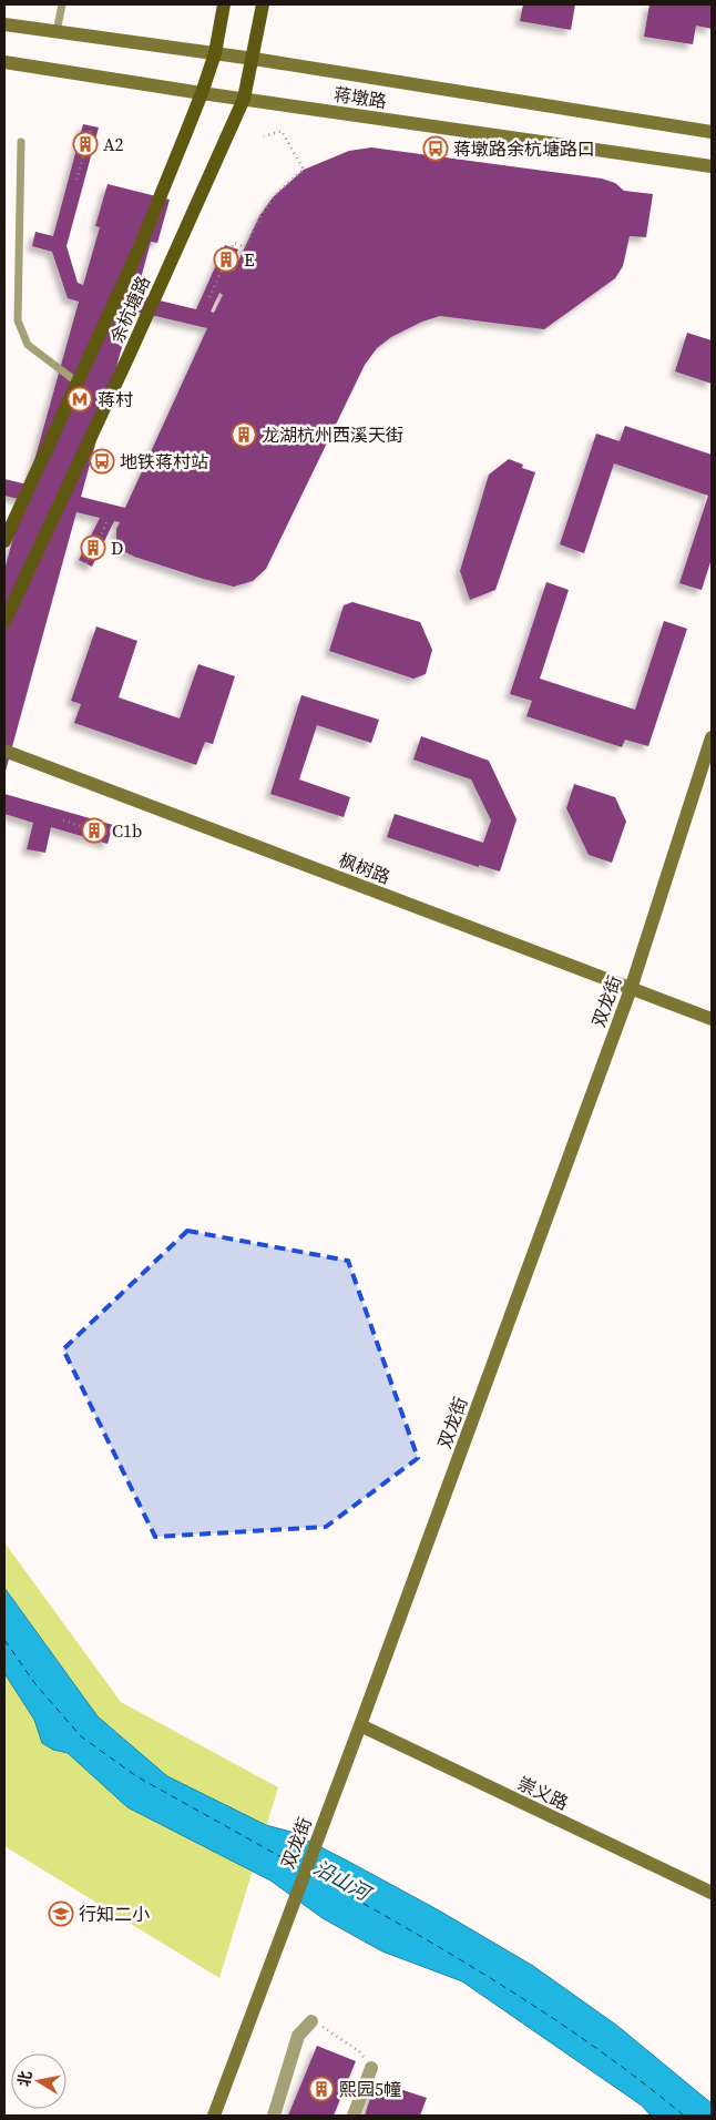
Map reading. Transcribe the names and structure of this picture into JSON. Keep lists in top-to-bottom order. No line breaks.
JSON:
{"streets":{"main road":["余杭塘路"],"street":["蒋墩路","枫树路","双龙街","崇义路"]},"crossings":[["蒋墩路","余杭塘路"],["枫树路","双龙街"],["双龙街","崇义路"]],"water":["沿山河"],"places":{"building":["A2","E","龙湖杭州西溪天街","D","C1b","熙园5幢"],"bus stop":["蒋墩路余杭塘路口","地铁蒋村站"],"metro station":["蒋村"],"school or university":["行知二小"]},"north":"left"}
